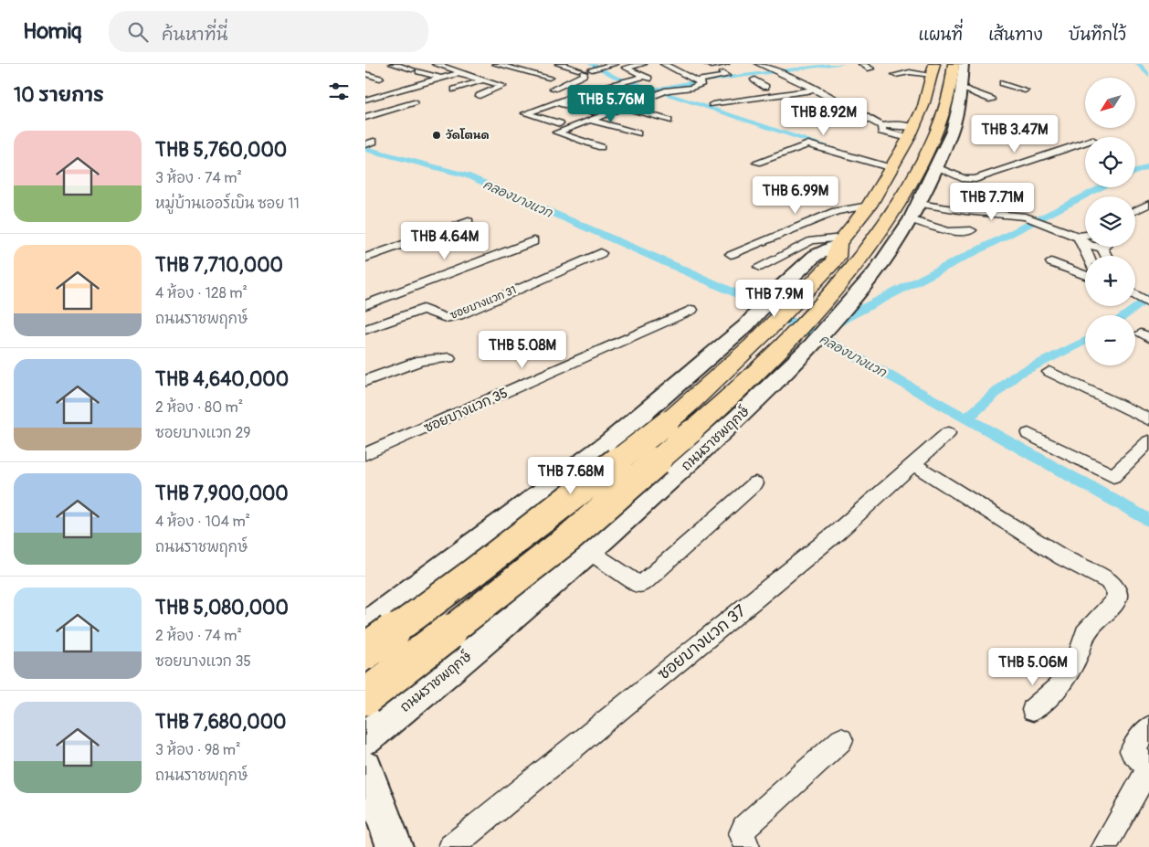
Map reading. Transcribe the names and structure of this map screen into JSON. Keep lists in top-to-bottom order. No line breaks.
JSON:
{"streets":{"main road":["ถนนราชพฤกษ์"],"street":["ซอยบางแวก 31","ซอยบางแวก 35","ซอยบางแวก 37"]},"water":["คลองบางแวก"],"places":["วัดโตนด"],"north":"bottom left","page":{"header":"Homiq","search":"ค้นหาที่นี่","nav":["แผนที่","เส้นทาง","บันทึกไว้"],"heading":"10 รายการ","map_buttons":["+","−"],"price":["THB 5.76M","THB 8.92M","THB 3.47M","THB 6.99M","THB 7.71M","THB 4.64M","THB 7.9M","THB 5.08M","THB 7.68M","THB 5.06M"],"list":[{"name":"THB 5,760,000","note":"3 ห้อง · 74 m² · หมู่บ้านเออร์เบิน ซอย 11"},{"name":"THB 7,710,000","note":"4 ห้อง · 128 m² · ถนนราชพฤกษ์"},{"name":"THB 4,640,000","note":"2 ห้อง · 80 m² · ซอยบางแวก 29"},{"name":"THB 7,900,000","note":"4 ห้อง · 104 m² · ถนนราชพฤกษ์"},{"name":"THB 5,080,000","note":"2 ห้อง · 74 m² · ซอยบางแวก 35"},{"name":"THB 7,680,000","note":"3 ห้อง · 98 m² · ถนนราชพฤกษ์"}]}}
